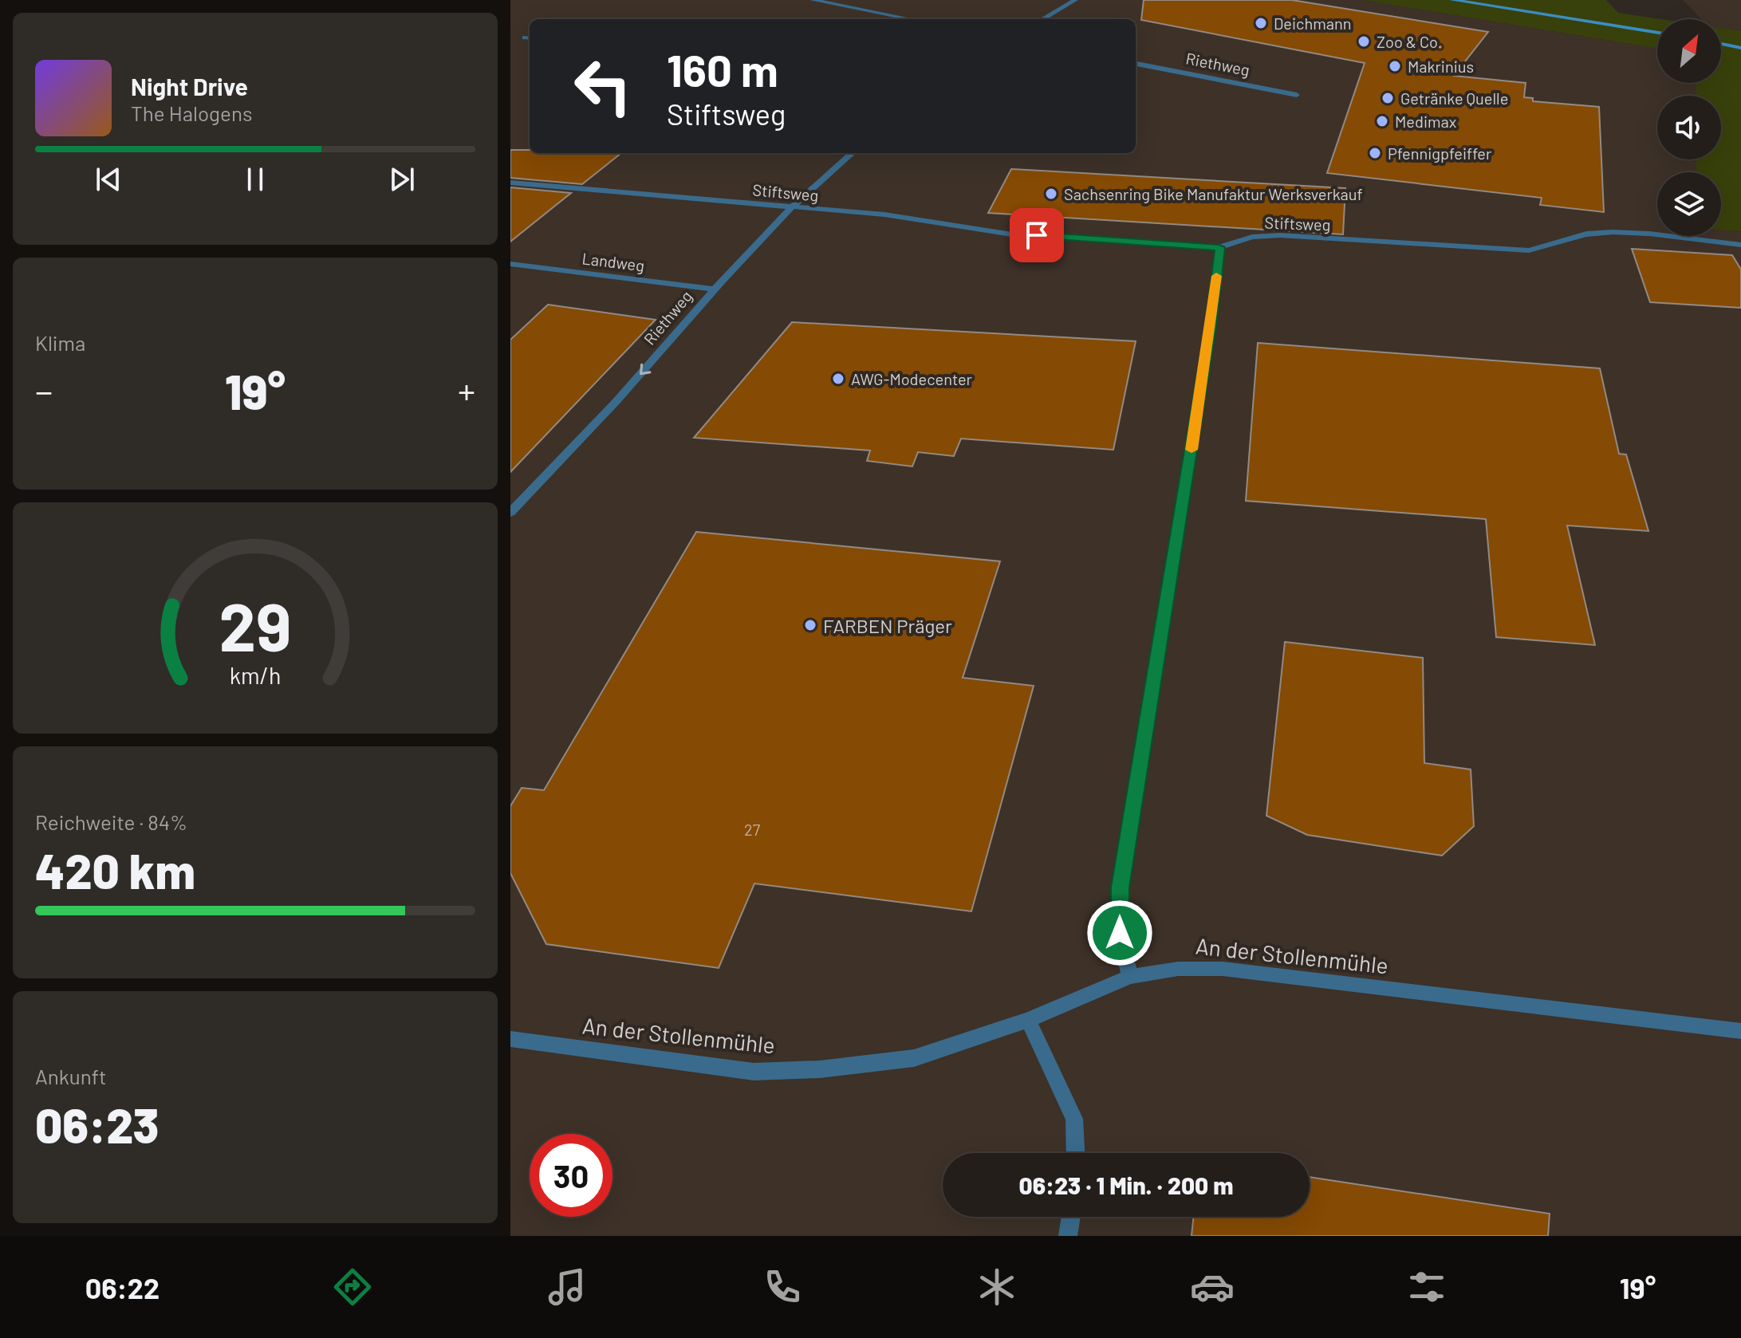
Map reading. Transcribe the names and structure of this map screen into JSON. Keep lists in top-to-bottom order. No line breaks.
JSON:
{"streets":{"street":["Riethweg","Stiftsweg","Landweg","An der Stollenmühle"]},"crossings":[["Riethweg","Stiftsweg"],["Riethweg","Landweg"]],"one_way":["Riethweg"],"places":["Deichmann","Zoo & Co.","Makrinius","Getränke Quelle","Medimax","Pfennigpfeiffer","Sachsenring Bike Manufaktur Werksverkauf","AWG-Modecenter","FARBEN Präger"],"house_numbers":["27"],"north":"top right","page":{"turn":["160 m","Stiftsweg"],"song":["Night Drive","The Halogens"],"tile":["Klima",["Reichweite · 84%","420 km"],["Ankunft","06:23"]],"heat":["−","19°","+"],"limit":"30","trip":"06:23 · 1 Min. · 200 m","tabs":["06:22","19°"],"gauge":["29","km/h"]}}
